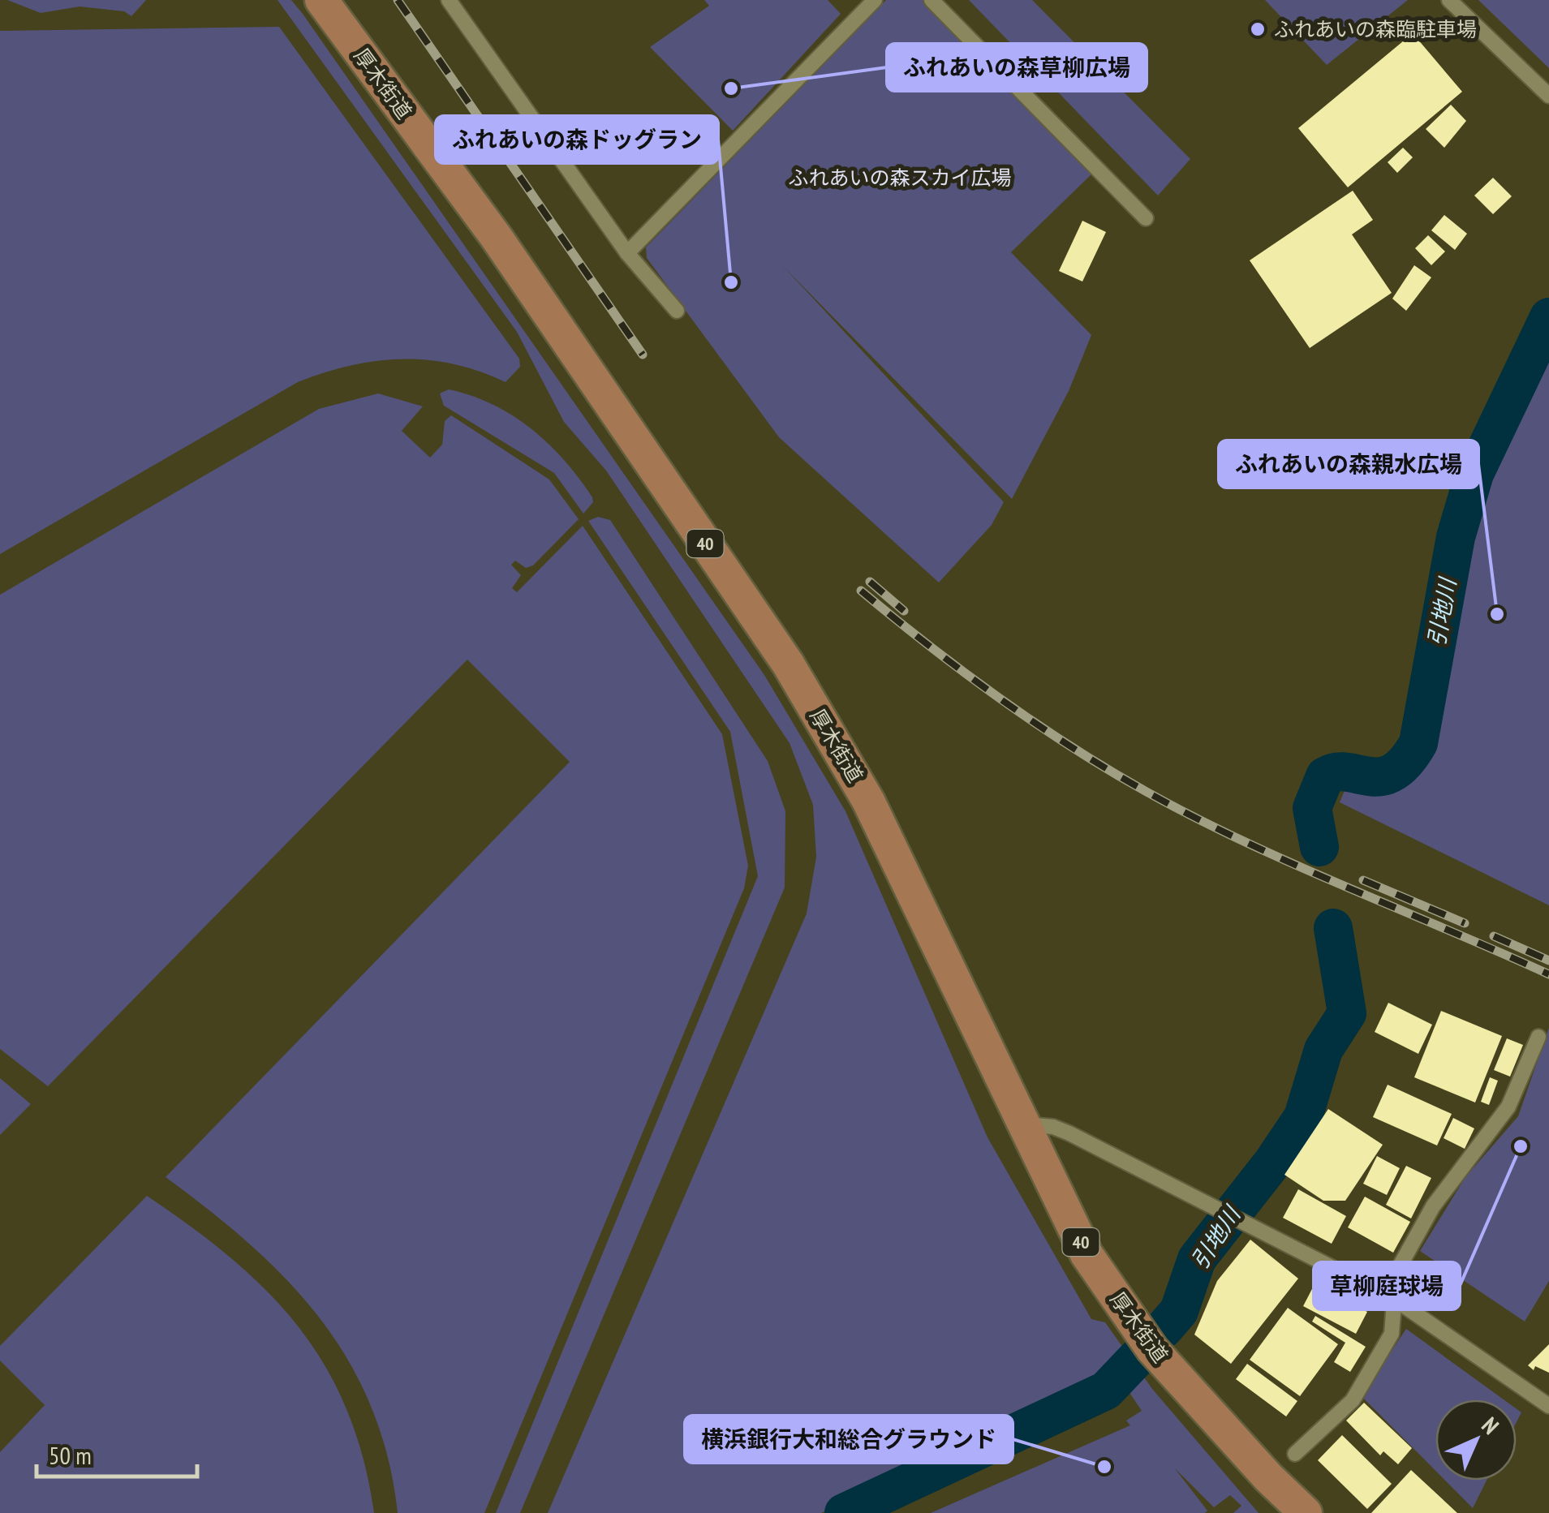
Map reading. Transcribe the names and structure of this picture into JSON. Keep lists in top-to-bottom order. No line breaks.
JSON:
{"streets":{"main road":["厚木街道","40"]},"water":["引地川"],"parks":["ふれあいの森スカイ広場"],"places":["ふれあいの森臨駐車場","ふれあいの森草柳広場","ふれあいの森ドッグラン","ふれあいの森親水広場","草柳庭球場","横浜銀行大和総合グラウンド"],"scale_bar":"50 m","north":"top right"}
